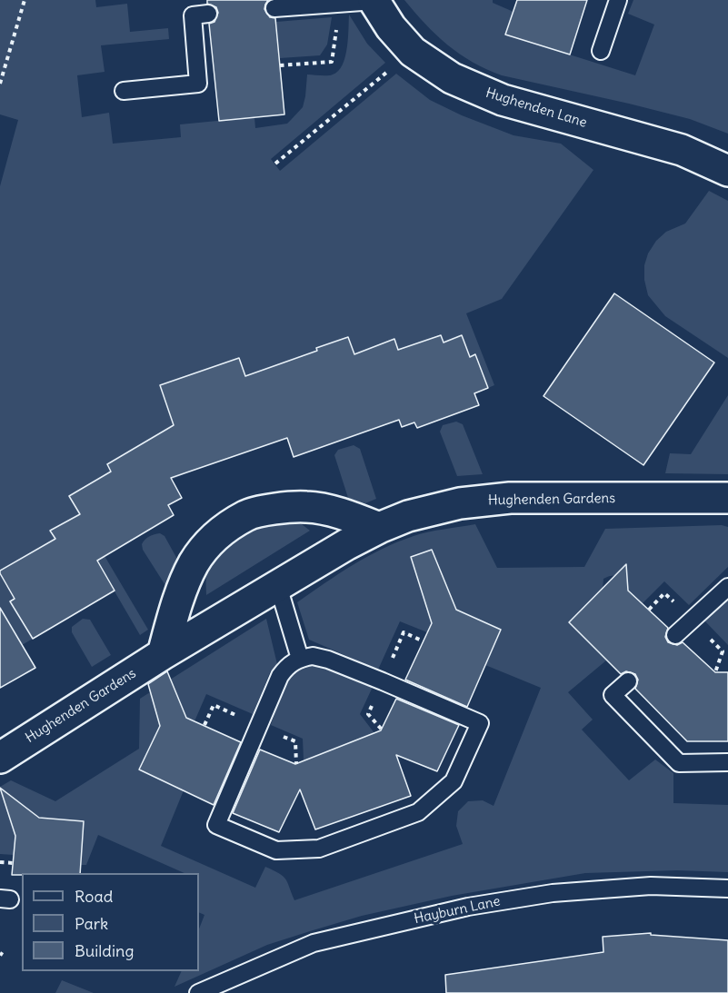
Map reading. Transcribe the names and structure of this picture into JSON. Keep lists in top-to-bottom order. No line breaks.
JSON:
{"streets":{"street":["Hughenden Lane","Hughenden Gardens"],"lane":["Hayburn Lane"]},"legend":["Road","Park","Building"]}
